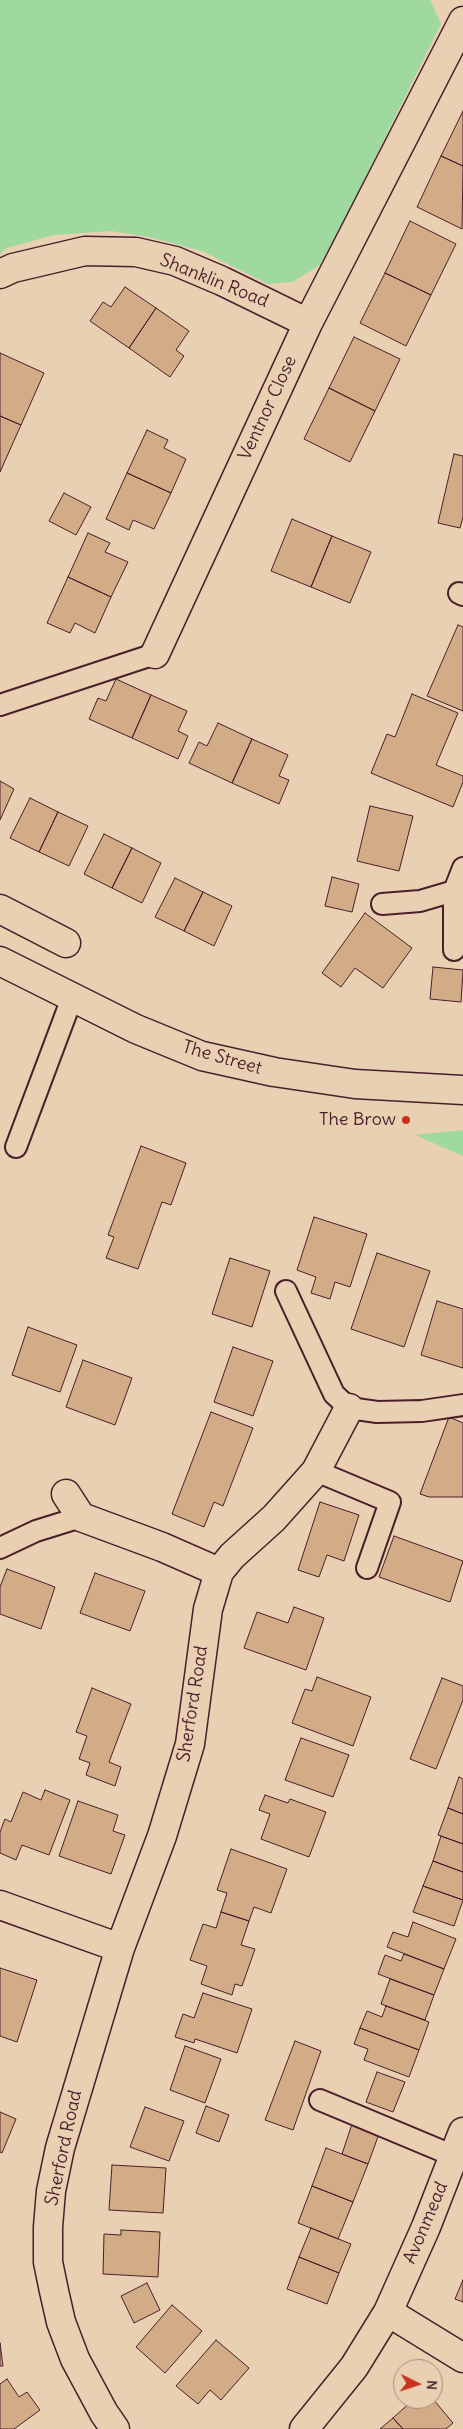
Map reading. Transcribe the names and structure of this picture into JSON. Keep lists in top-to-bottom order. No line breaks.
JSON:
{"streets":{"street":["Shanklin Road","Ventnor Close","The Street","Sherford Road","Avonmead"]},"crossings":[["Shanklin Road","Ventnor Close"]],"places":["The Brow"],"north":"right"}
